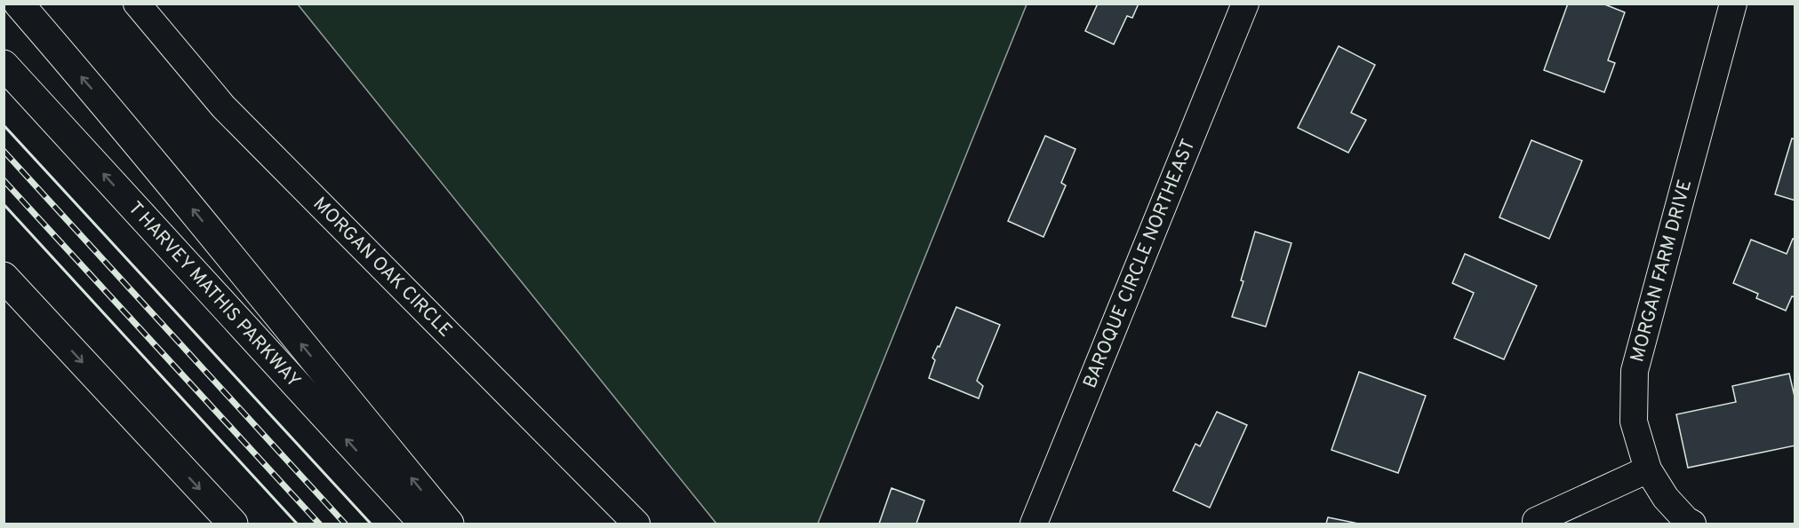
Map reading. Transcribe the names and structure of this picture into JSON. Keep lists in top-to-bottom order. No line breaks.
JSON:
{"streets":{"highway":["T HARVEY MATHIS PARKWAY"],"street":["BAROQUE CIRCLE NORTHEAST","MORGAN OAK CIRCLE","MORGAN FARM DRIVE"]}}
